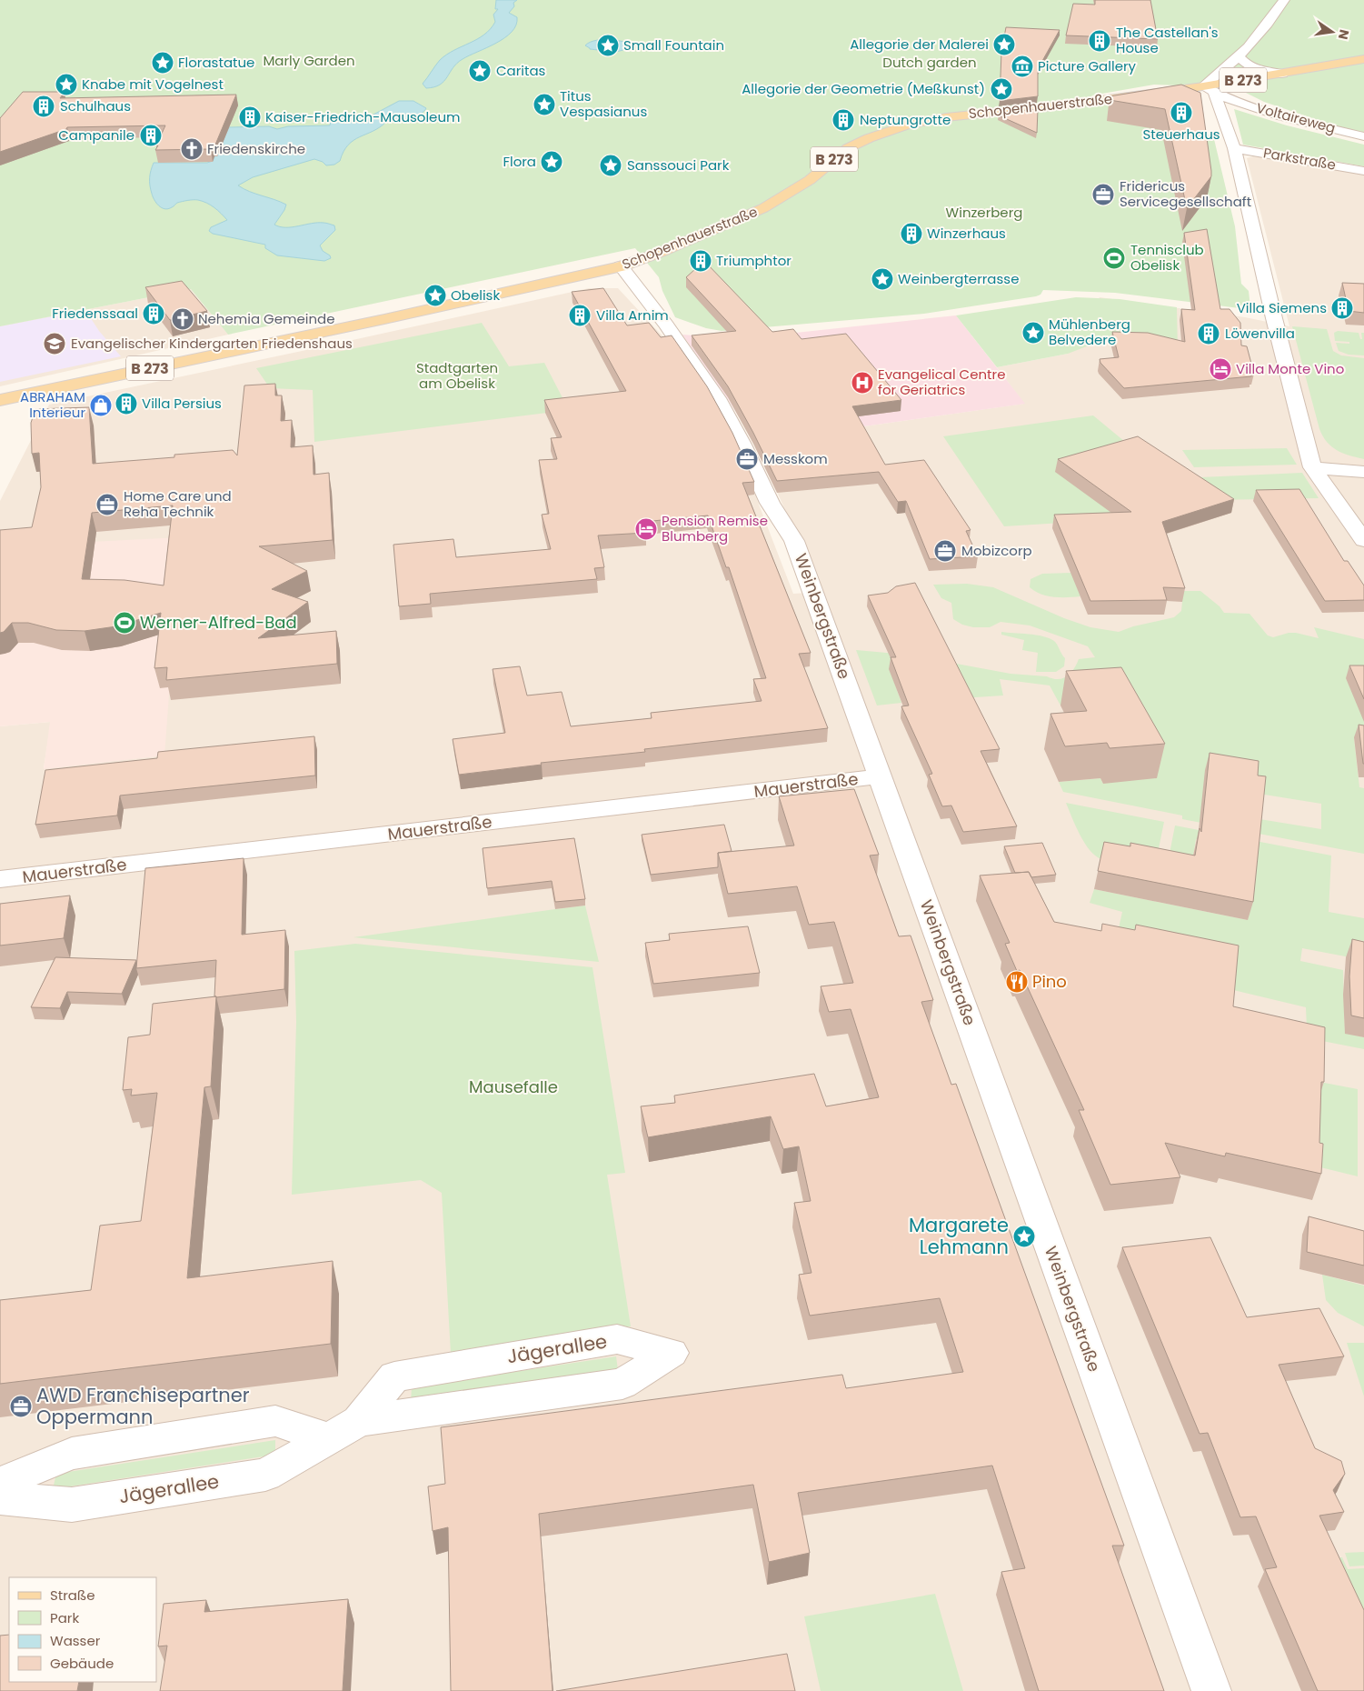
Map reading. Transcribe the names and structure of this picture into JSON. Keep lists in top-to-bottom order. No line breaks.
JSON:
{"streets":{"main road":["B 273","Schopenhauerstraße"],"street":["Voltaireweg","Parkstraße","Weinbergstraße","Mauerstraße","Jägerallee"]},"crossings":[["B 273","Schopenhauerstraße"],["B 273","Voltaireweg"],["Schopenhauerstraße","Voltaireweg"],["Schopenhauerstraße","Weinbergstraße"],["Weinbergstraße","Mauerstraße"]],"parks":["Marly Garden","Dutch garden","Winzerberg","Stadtgarten am Obelisk","Mausefalle"],"places":{"building":["The Castellan's House","Schulhaus","Steuerhaus","Kaiser-Friedrich-Mausoleum","Neptungrotte","Campanile","Winzerhaus","Triumphtor","Villa Siemens","Friedenssaal","Villa Arnim","Löwenvilla","Villa Persius"],"place":["Allegorie der Malerei","Small Fountain","Florastatue","Caritas","Knabe mit Vogelnest","Allegorie der Geometrie (Meßkunst)","Titus Vespasianus","Flora","Sanssouci Park","Weinbergterrasse","Obelisk","Mühlenberg Belvedere","Margarete Lehmann"],"museum":["Picture Gallery"],"church":["Friedenskirche","Nehemia Gemeinde"],"office":["Fridericus Servicegesellschaft","Messkom","Home Care und Reha Technik","Mobizcorp","AWD Franchisepartner Oppermann"],"sports":["Tennisclub Obelisk","Werner-Alfred-Bad"],"school or university":["Evangelischer Kindergarten Friedenshaus"],"hotel":["Villa Monte Vino","Pension Remise Blumberg"],"hospital":["Evangelical Centre for Geriatrics"],"shop":["ABRAHAM Interieur"],"restaurant":["Pino"]},"legend":["Straße","Park","Wasser","Gebäude"],"north":"right"}
